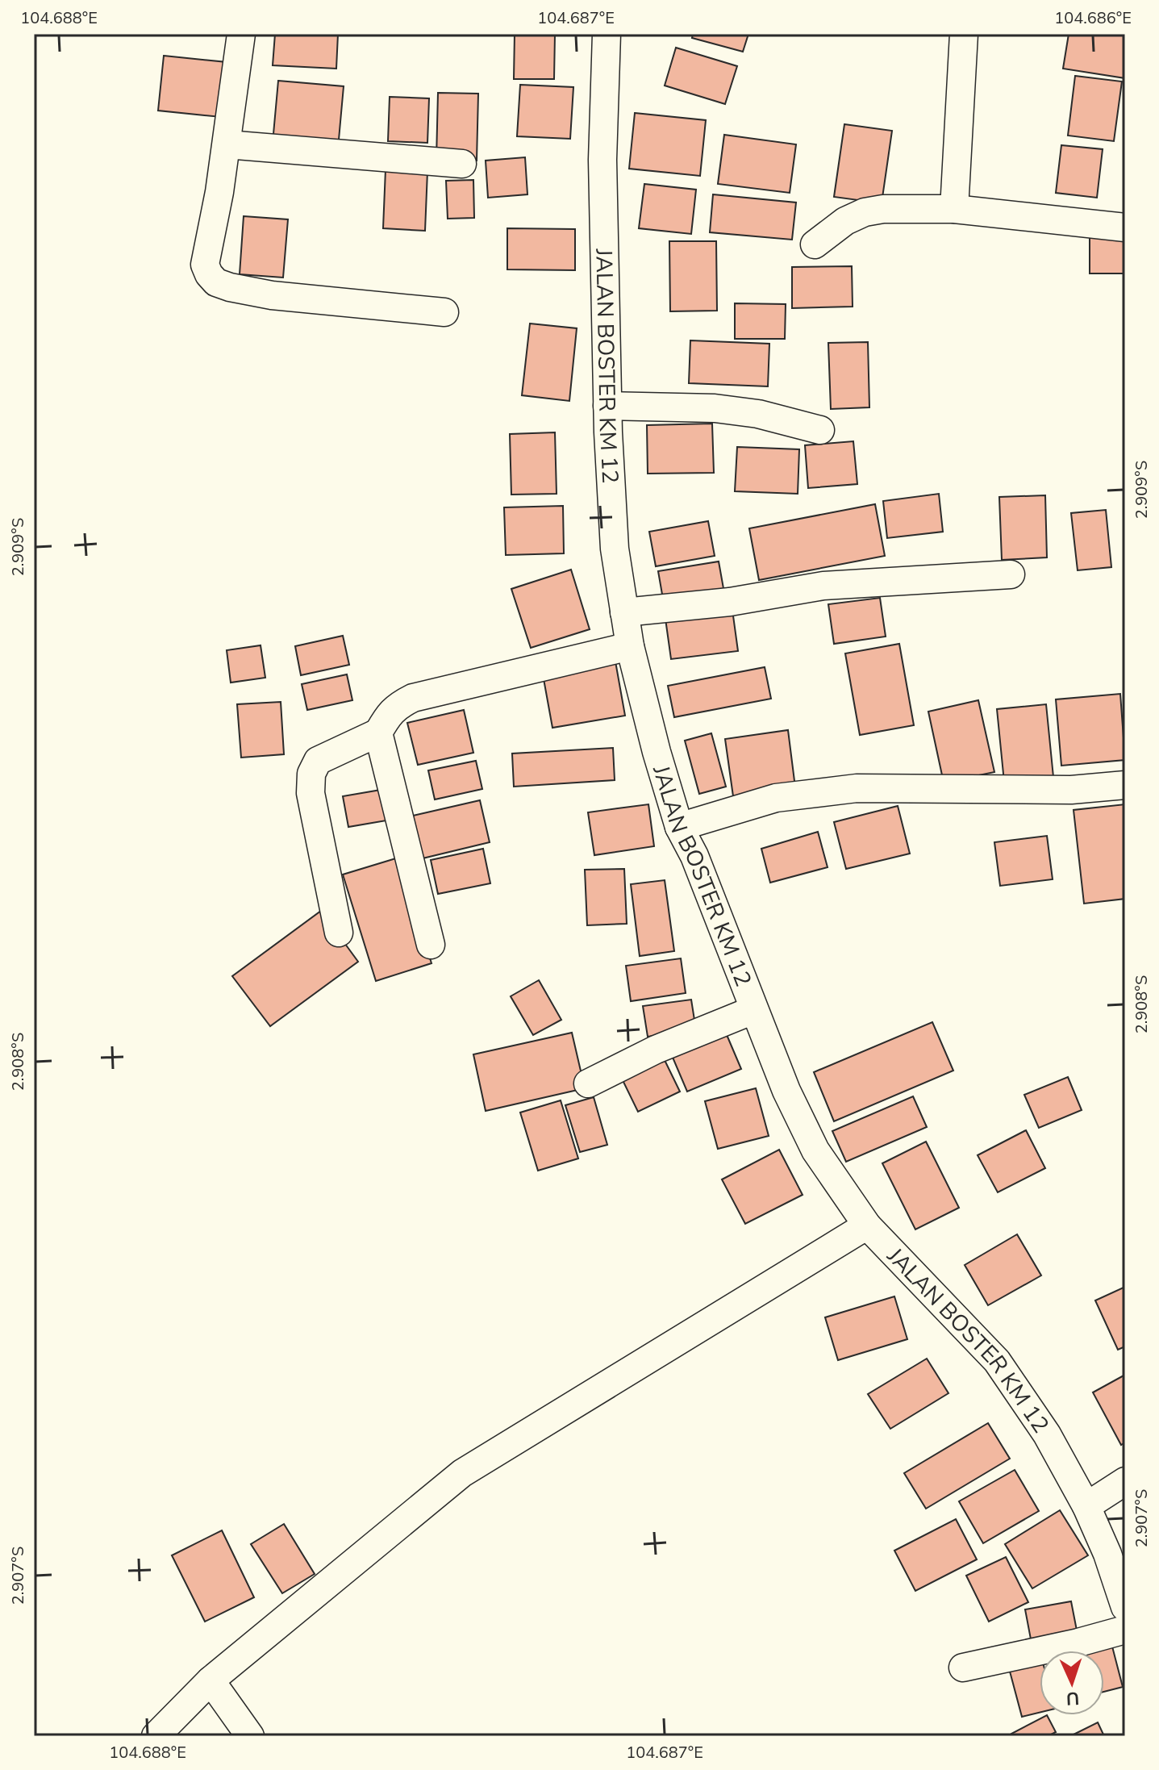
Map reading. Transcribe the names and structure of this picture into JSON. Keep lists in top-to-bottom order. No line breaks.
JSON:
{"streets":{"street":["JALAN BOSTER KM 12"]},"north":"bottom","coordinates":["104.688°E","104.687°E","104.686°E","2.909°S","2.908°S","2.907°S"]}
